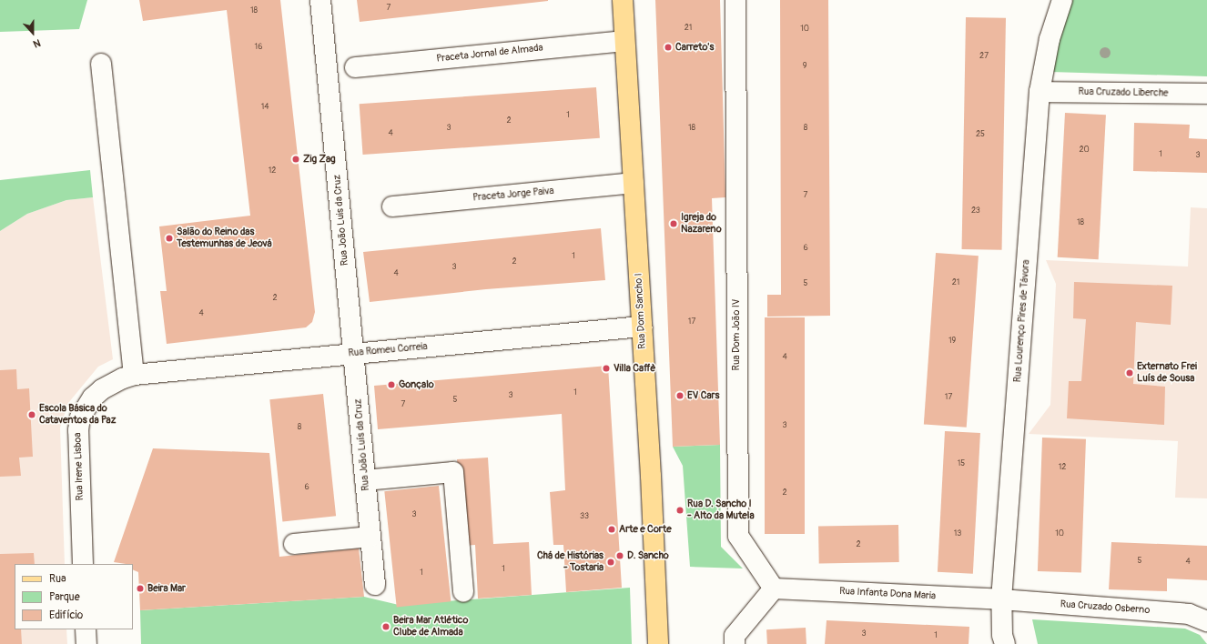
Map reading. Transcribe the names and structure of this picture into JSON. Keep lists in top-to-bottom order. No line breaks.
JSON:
{"streets":{"main road":["Rua Dom Sancho I"],"street":["Praceta Jornal de Almada","Rua Cruzado Liberche","Praceta Jorge Paiva","Rua João Luis da Cruz","Rua Lourenço Pires de Távora","Rua Dom João IV","Rua Romeu Correia","Rua João Luís da Cruz","Rua Irene Lisboa","Rua Infanta Dona Maria","Rua Cruzado Osberno"]},"crossings":[["Praceta Jornal de Almada","Rua João Luis da Cruz"],["Praceta Jornal de Almada","Rua Dom Sancho I"],["Rua Cruzado Liberche","Rua Lourenço Pires de Távora"],["Praceta Jorge Paiva","Rua Dom Sancho I"],["Rua João Luis da Cruz","Rua Romeu Correia"],["Rua João Luis da Cruz","Rua João Luís da Cruz"],["Rua Dom Sancho I","Rua Romeu Correia"],["Rua Lourenço Pires de Távora","Rua Infanta Dona Maria"],["Rua Lourenço Pires de Távora","Rua Cruzado Osberno"],["Rua Dom João IV","Rua Infanta Dona Maria"],["Rua Romeu Correia","Rua João Luís da Cruz"],["Rua Romeu Correia","Rua Irene Lisboa"],["Rua Infanta Dona Maria","Rua Cruzado Osberno"]],"places":["Carreto's","Zig Zag","Igreja do Nazareno","Salão do Reino das Testemunhas de Jeová","Villa Caffè","Externato Frei Luís de Sousa","Gonçalo","EV Cars","Escola Básica do Cataventos da Paz","Rua D. Sancho I - Alto da Mutela","Arte e Corte","D. Sancho","Chá de Histórias - Tostaria","Beira Mar","Beira Mar Atlético Clube de Almada"],"house_numbers":["7","18","21","10","16","27","9","14","1","2","3","18","8","4","25","20","1","3","12","7","23","18","6","1","2","3","4","21","5","2","4","17","19","4","1","3","17","5","7","3","8","15","12","6","2","3","33","13","10","2","5","4","1","1","3","1"],"legend":["Rua","Parque","Edifício"],"north":"bottom"}
